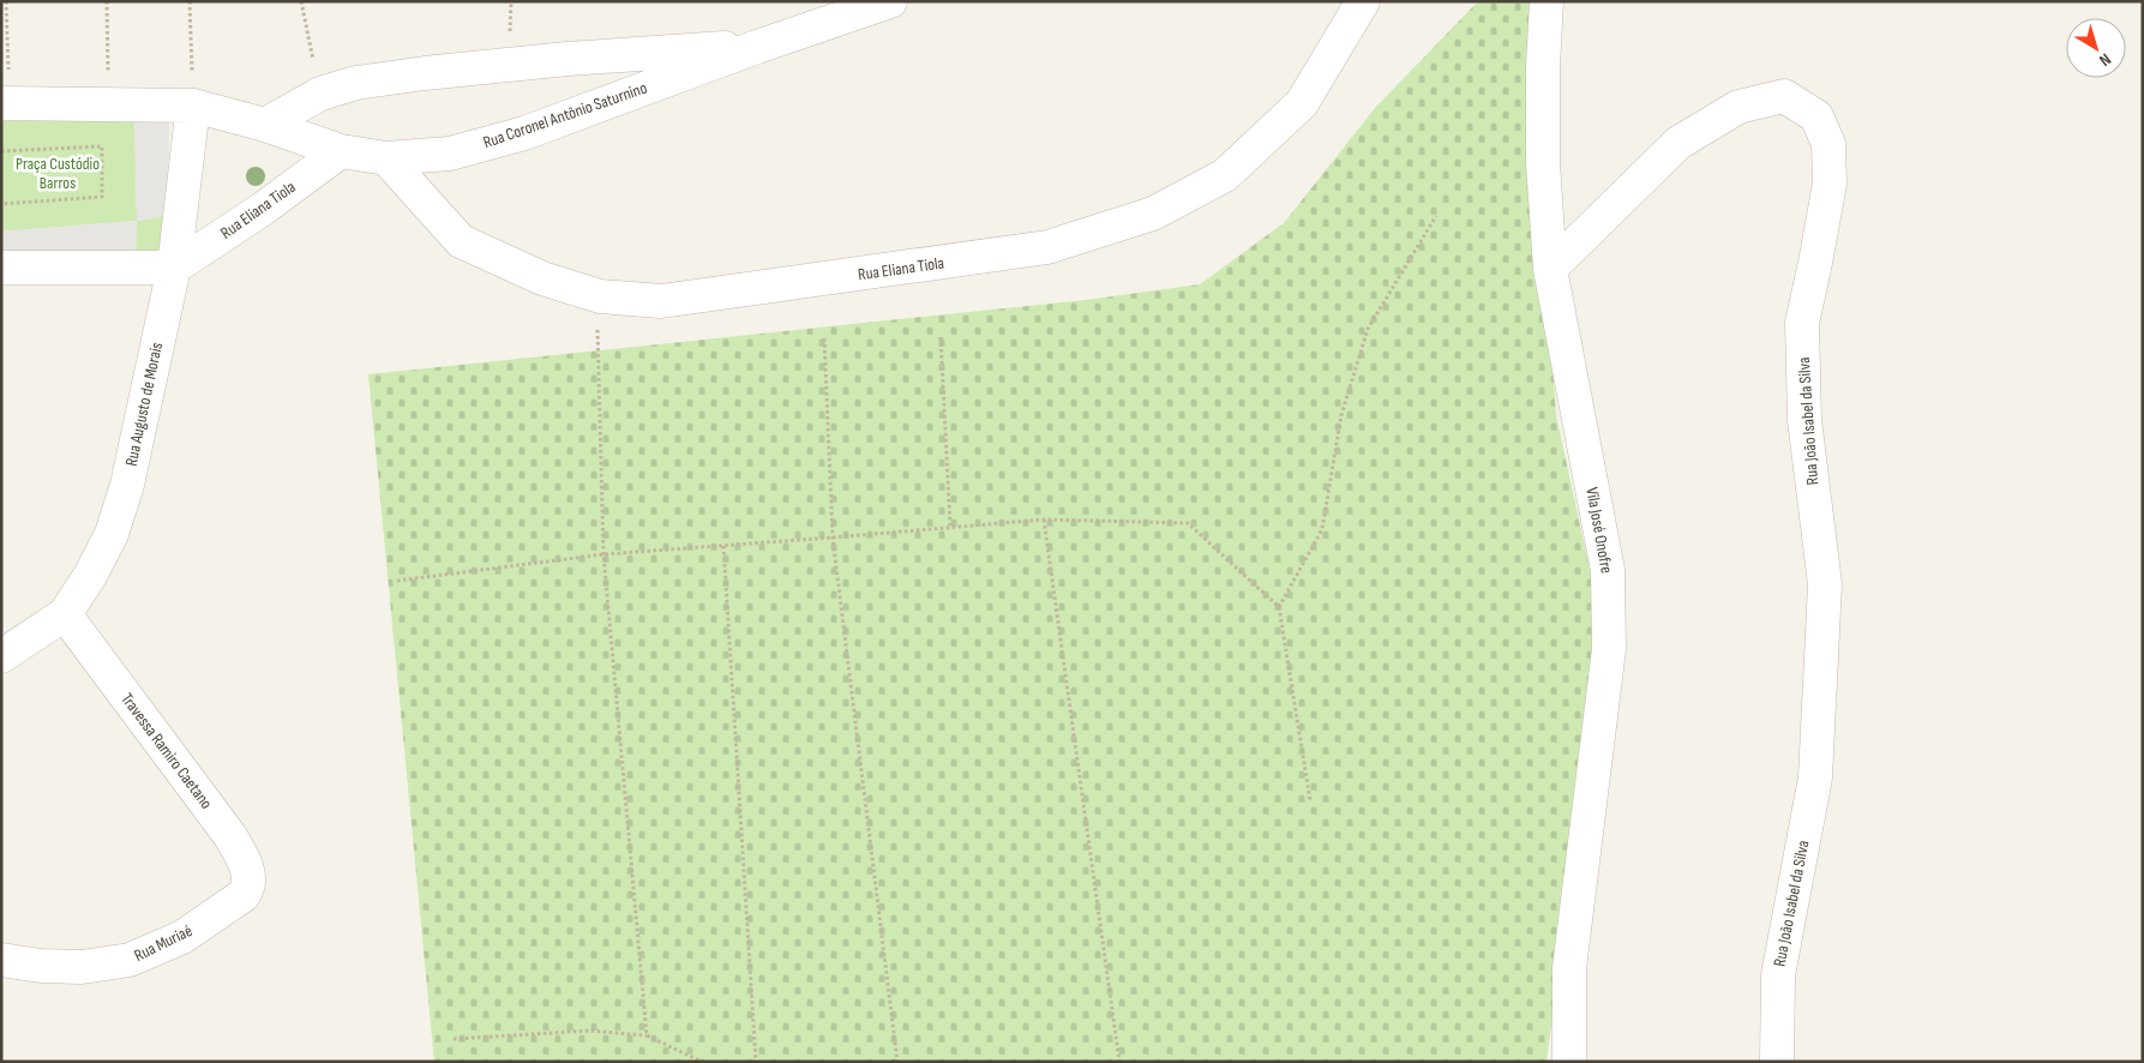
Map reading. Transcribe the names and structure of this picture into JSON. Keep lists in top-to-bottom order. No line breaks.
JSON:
{"streets":{"street":["Rua Coronel Antônio Saturnino","Rua Eliana Tiola","Rua Augusto de Morais","Rua João Isabel da Silva","Vila José Onofre","Travessa Ramiro Caetano","Rua Muriaé"]},"crossings":[["Rua Coronel Antônio Saturnino","Rua Eliana Tiola"],["Rua Coronel Antônio Saturnino","Rua Augusto de Morais"],["Rua Eliana Tiola","Rua Augusto de Morais"],["Rua Augusto de Morais","Travessa Ramiro Caetano"],["Rua João Isabel da Silva","Vila José Onofre"],["Travessa Ramiro Caetano","Rua Muriaé"]],"parks":["Praça Custódio Barros"],"north":"bottom right"}
